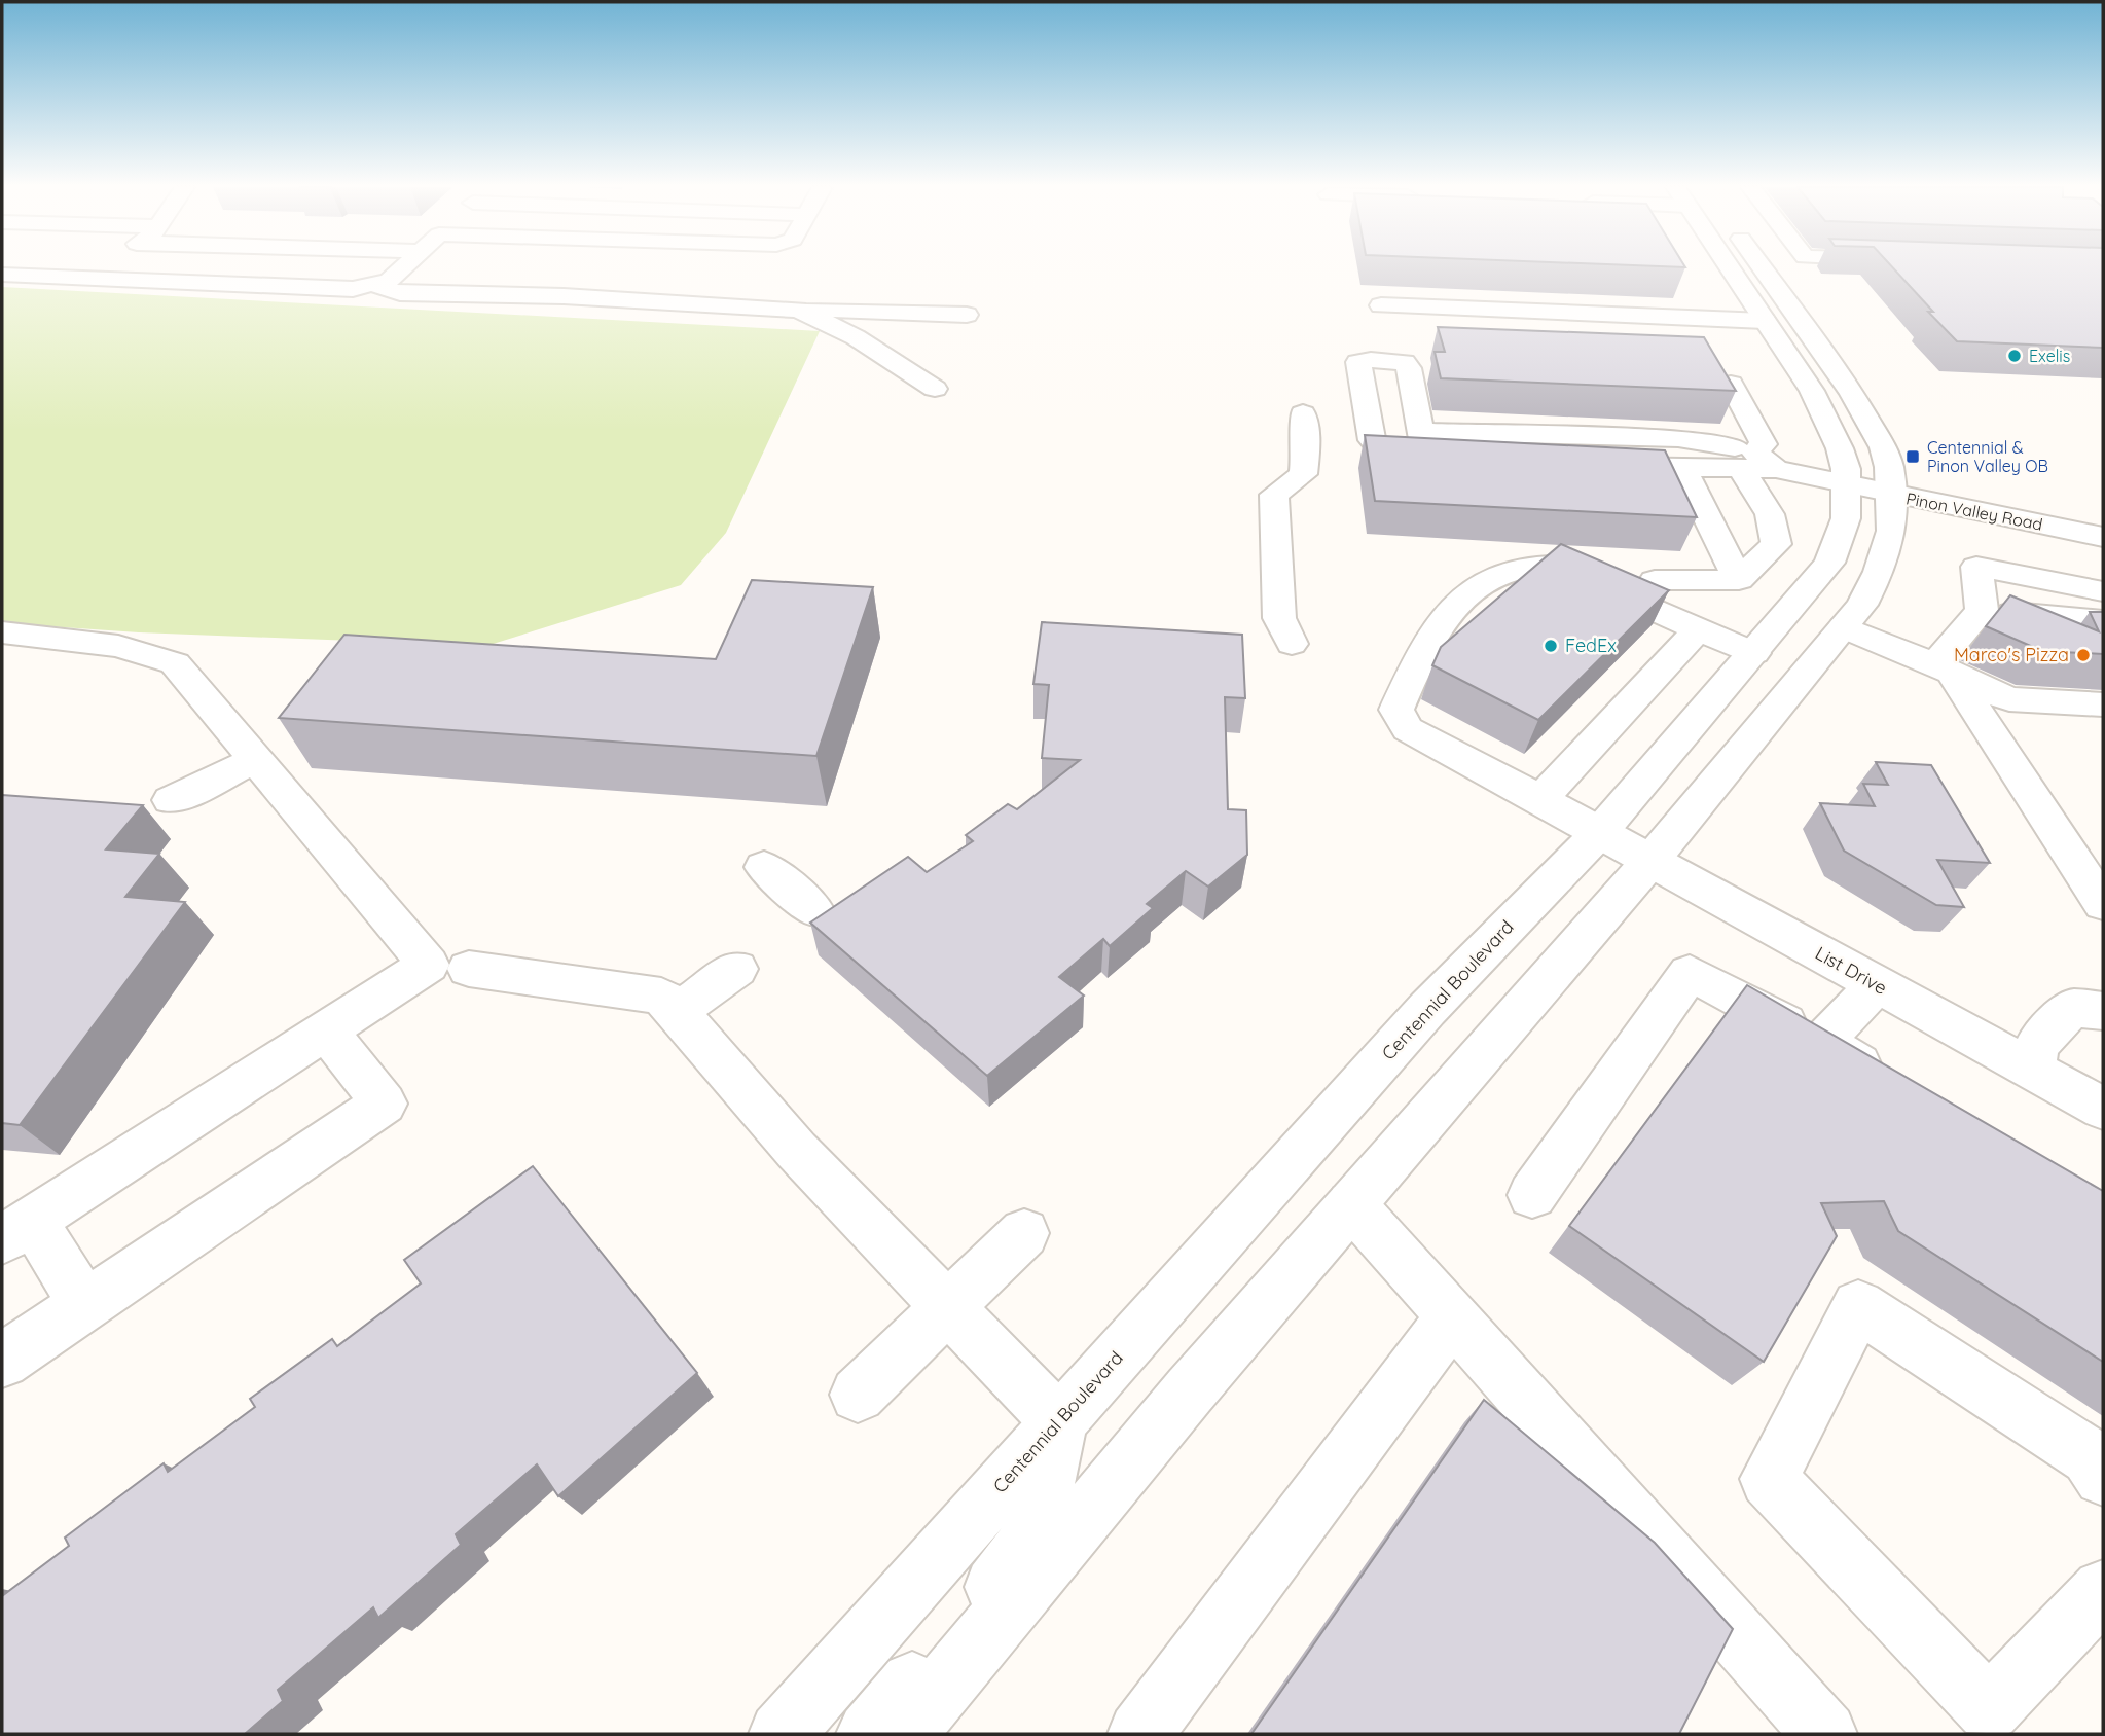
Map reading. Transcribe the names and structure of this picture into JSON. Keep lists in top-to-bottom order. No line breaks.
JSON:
{"streets":{"main road":["Pinon Valley Road","List Drive","Centennial Boulevard"]},"crossings":[["Pinon Valley Road","Centennial Boulevard"],["List Drive","Centennial Boulevard"]],"places":{"other":["Exelis","FedEx","Marco's Pizza"],"transit":["Centennial & Pinon Valley OB"]}}
